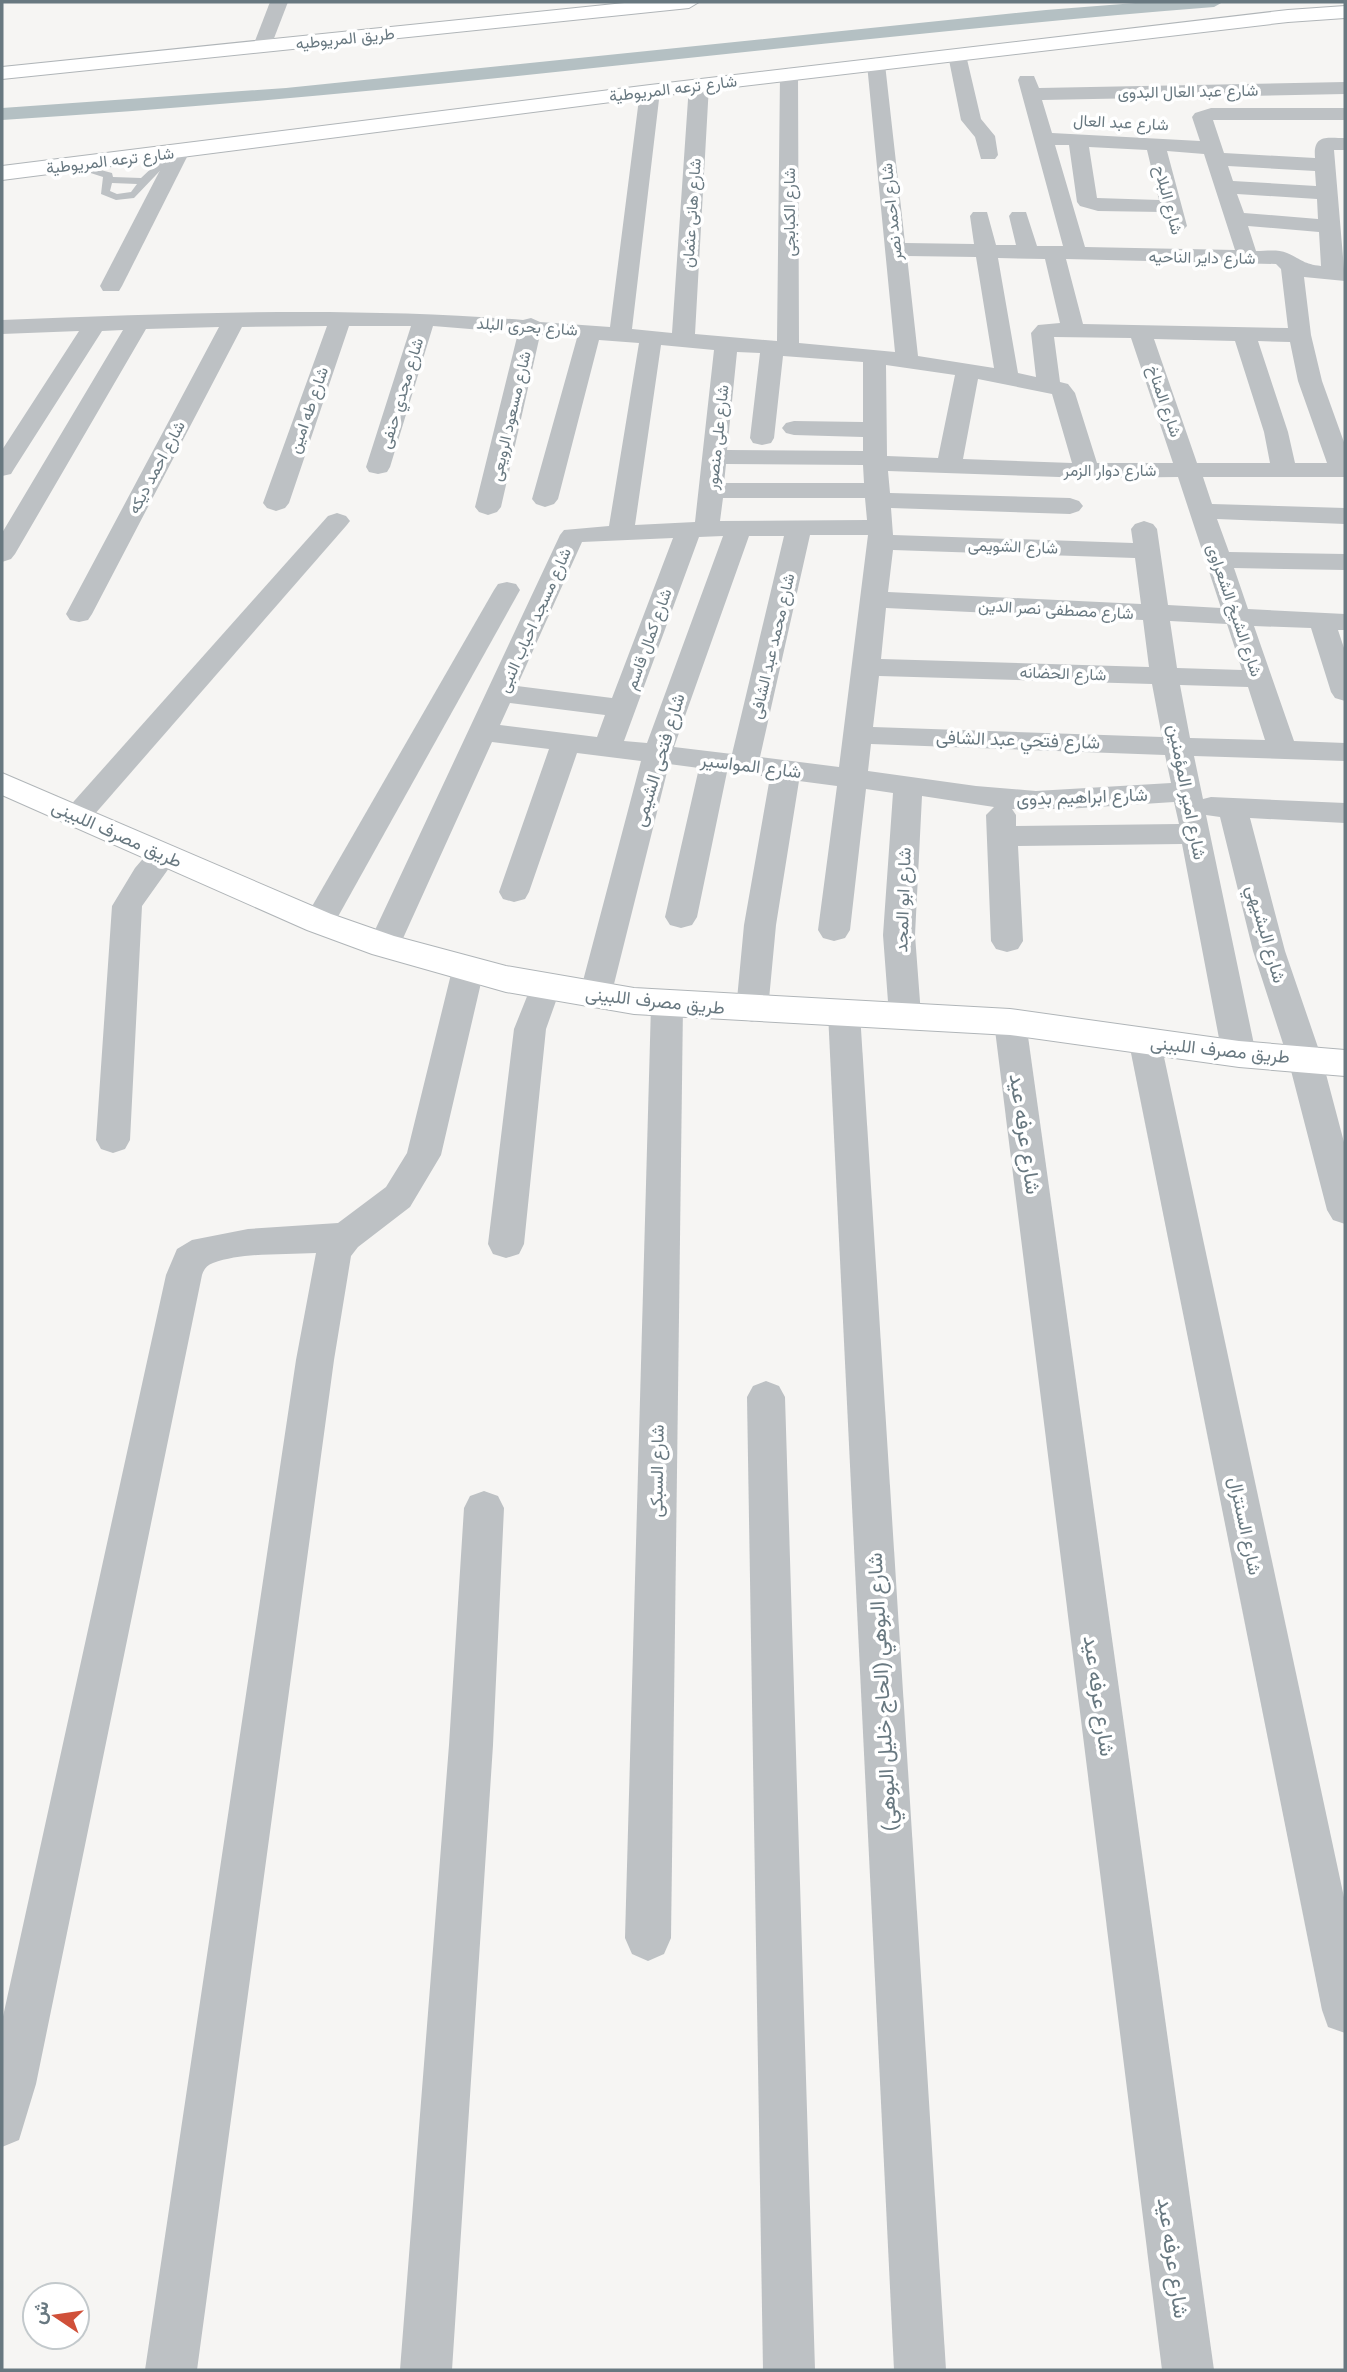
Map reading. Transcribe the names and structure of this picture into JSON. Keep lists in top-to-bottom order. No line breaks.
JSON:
{"streets":{"street":["طريق المريوطيه","شارع ترعه المريوطية","شارع عبد العال البدوى","شارع البلاح","شارع الكبابجى","شارع احمد نصر","شارع هانى عثمان","شارع داير الناحيه","شارع بحرى البلد","شارع مجدي حنفى","شارع المناخ","شارع طه امين","شارع مسعود الرويعى","شارع على منصور","شارع احمد ديكه","شارع دوار الزمر","شارع الشويمى","شارع مصطفى نصر الدين","شارع الشيخ الشعراوى","شارع مسجد احباب النبى","شارع كمال قاسم","شارع محمد عبد الشافى","شارع الحضانه","شارع فتحي عبد الشافى","شارع فتحى الشيمى","شارع المواسير","شارع امير المؤمنين","شارع ابراهيم بدوى","طريق مصرف اللبينى","شارع ابو المجد","شارع البشيهي","شارع عرفه عيد","شارع السبكى","شارع السنترال","شارع البوهي (الحاج خليل البوهي)"]},"crossings":[["شارع ترعه المريوطية","شارع الكبابجى"],["شارع ترعه المريوطية","شارع احمد نصر"],["شارع ترعه المريوطية","شارع هانى عثمان"],["شارع البلاح","شارع داير الناحيه"],["شارع الكبابجى","شارع بحرى البلد"],["شارع احمد نصر","شارع داير الناحيه"],["شارع احمد نصر","شارع بحرى البلد"],["شارع هانى عثمان","شارع بحرى البلد"],["شارع بحرى البلد","شارع مجدي حنفى"],["شارع بحرى البلد","شارع طه امين"],["شارع بحرى البلد","شارع مسعود الرويعى"],["شارع بحرى البلد","شارع على منصور"],["شارع بحرى البلد","شارع احمد ديكه"],["شارع المناخ","شارع دوار الزمر"],["شارع المناخ","شارع الشيخ الشعراوى"],["شارع على منصور","شارع دوار الزمر"],["شارع على منصور","شارع مسجد احباب النبى"],["شارع على منصور","شارع كمال قاسم"],["شارع دوار الزمر","شارع الشيخ الشعراوى"],["شارع الشويمى","شارع مسجد احباب النبى"],["شارع الشويمى","شارع امير المؤمنين"],["شارع مصطفى نصر الدين","شارع الشيخ الشعراوى"],["شارع مصطفى نصر الدين","شارع امير المؤمنين"],["شارع الشيخ الشعراوى","شارع الحضانه"],["شارع مسجد احباب النبى","شارع كمال قاسم"],["شارع مسجد احباب النبى","شارع محمد عبد الشافى"],["شارع مسجد احباب النبى","شارع فتحى الشيمى"],["شارع مسجد احباب النبى","شارع المواسير"],["شارع مسجد احباب النبى","طريق مصرف اللبينى"],["شارع كمال قاسم","شارع المواسير"],["شارع محمد عبد الشافى","شارع المواسير"],["شارع الحضانه","شارع امير المؤمنين"],["شارع فتحي عبد الشافى","شارع امير المؤمنين"],["شارع فتحى الشيمى","شارع المواسير"],["شارع فتحى الشيمى","طريق مصرف اللبينى"],["شارع المواسير","شارع ابراهيم بدوى"],["شارع امير المؤمنين","شارع ابراهيم بدوى"],["شارع امير المؤمنين","طريق مصرف اللبينى"],["شارع ابراهيم بدوى","شارع ابو المجد"],["طريق مصرف اللبينى","شارع ابو المجد"],["طريق مصرف اللبينى","شارع البشيهي"],["طريق مصرف اللبينى","شارع عرفه عيد"],["طريق مصرف اللبينى","شارع السبكى"],["طريق مصرف اللبينى","شارع السنترال"],["طريق مصرف اللبينى","شارع البوهي (الحاج خليل البوهي)"]],"north":"left"}
